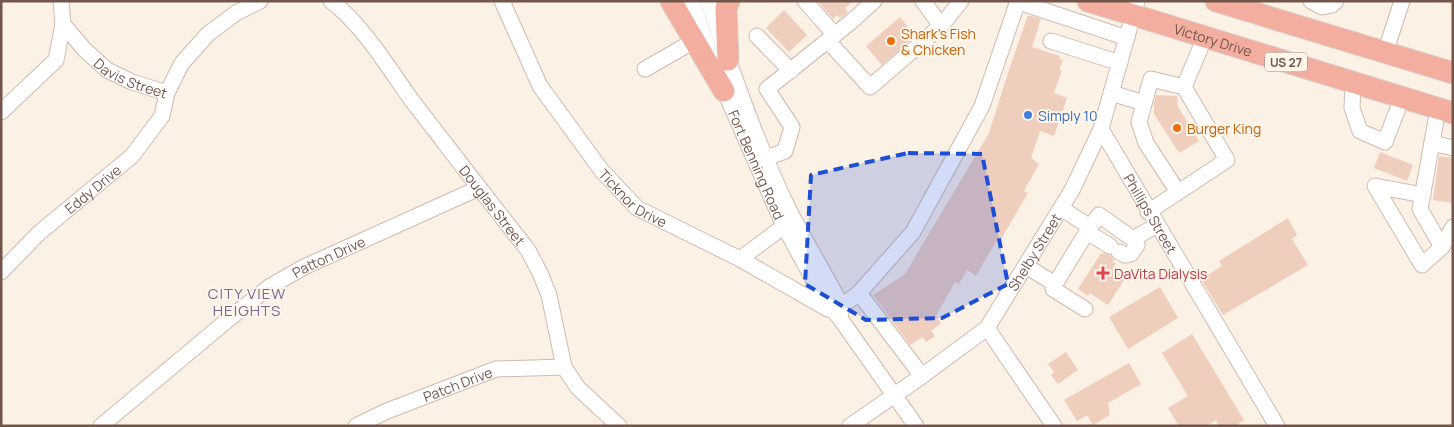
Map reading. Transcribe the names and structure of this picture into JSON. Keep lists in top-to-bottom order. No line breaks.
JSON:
{"streets":{"highway":["Victory Drive","US 27"],"street":["Davis Street","Fort Benning Road","Eddy Drive","Ticknor Drive","Douglas Street","Phillips Street","Shelby Street","Patton Drive","Patch Drive"]},"crossings":[["Victory Drive","Shelby Street"],["Davis Street","Eddy Drive"],["Fort Benning Road","Ticknor Drive"],["Fort Benning Road","Shelby Street"],["Douglas Street","Patton Drive"],["Douglas Street","Patch Drive"],["Phillips Street","Shelby Street"]],"districts":["CITY VIEW HEIGHTS"],"places":{"other":["Shark's Fish & Chicken","Simply 10","Burger King"],"health":["DaVita Dialysis"]}}
